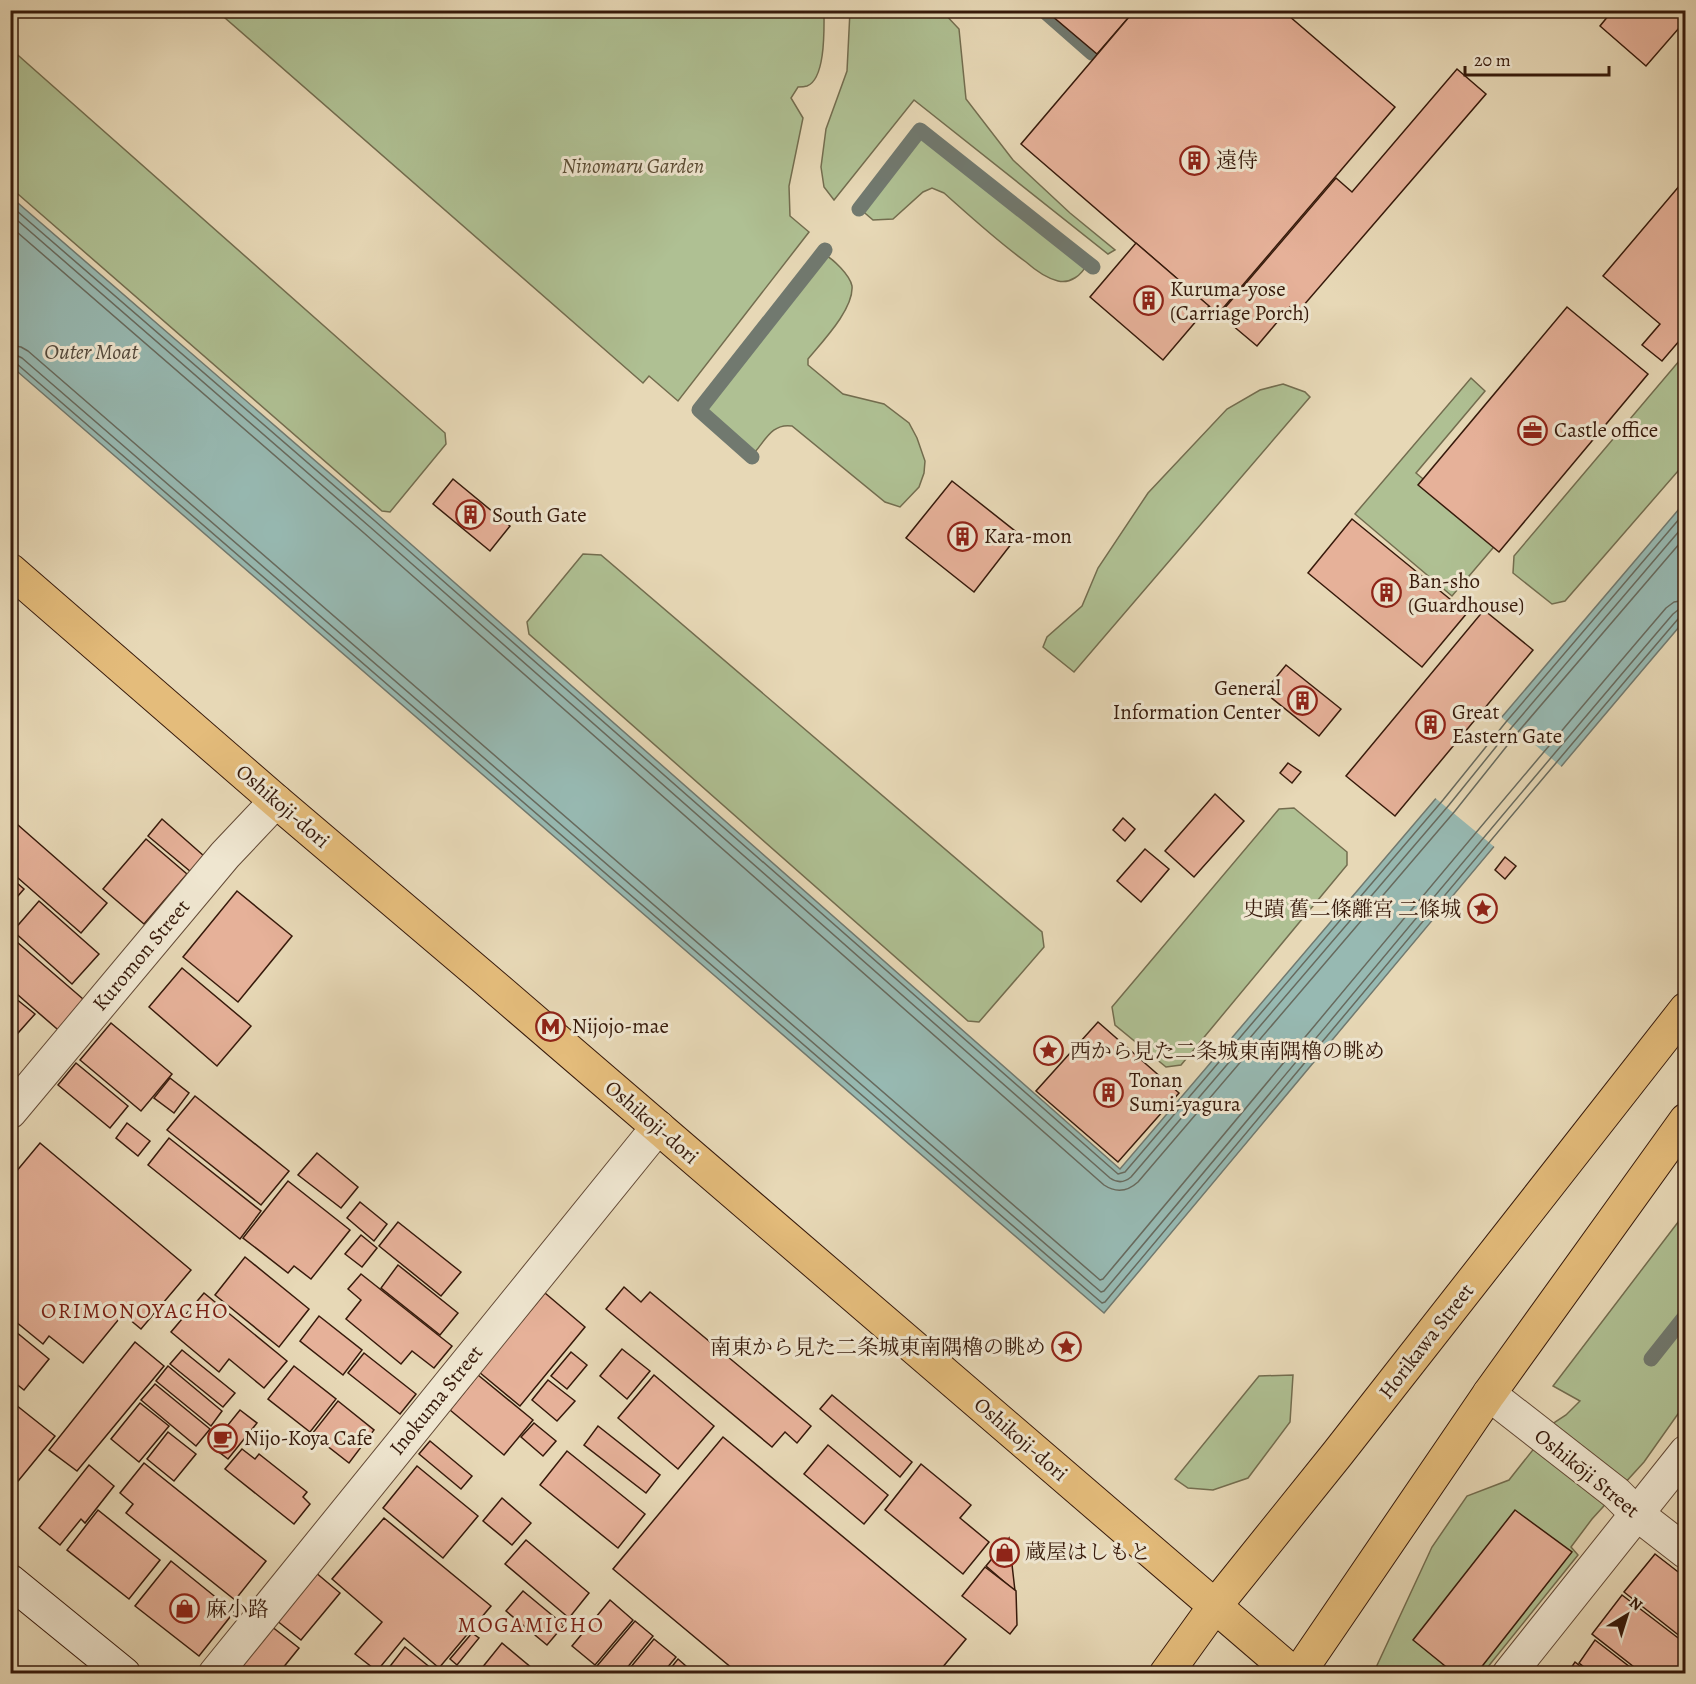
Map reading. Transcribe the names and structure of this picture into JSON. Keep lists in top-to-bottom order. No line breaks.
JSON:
{"streets":{"main road":["Oshikoji-dori","Horikawa Street"],"street":["Kuromon Street","Inokuma Street","Oshikōji Street"]},"crossings":[["Oshikoji-dori","Kuromon Street"],["Oshikoji-dori","Horikawa Street"],["Oshikoji-dori","Inokuma Street"]],"districts":["ORIMONOYACHO","MOGAMICHO"],"water":["Outer Moat"],"parks":["Ninomaru Garden"],"places":{"building":["遠侍","Kuruma-yose (Carriage Porch)","South Gate","Kara-mon","Ban-sho (Guardhouse)","General Information Center","Great Eastern Gate","Tonan Sumi-yagura"],"office":["Castle office"],"place":["史蹟 舊二條離宮 二條城","西から見た二条城東南隅櫓の眺め","南東から見た二条城東南隅櫓の眺め"],"metro station":["Nijojo-mae"],"cafe":["Nijo-Koya Cafe"],"shop":["蔵屋はしもと","麻小路"]},"scale_bar":"20 m","north":"top right"}
